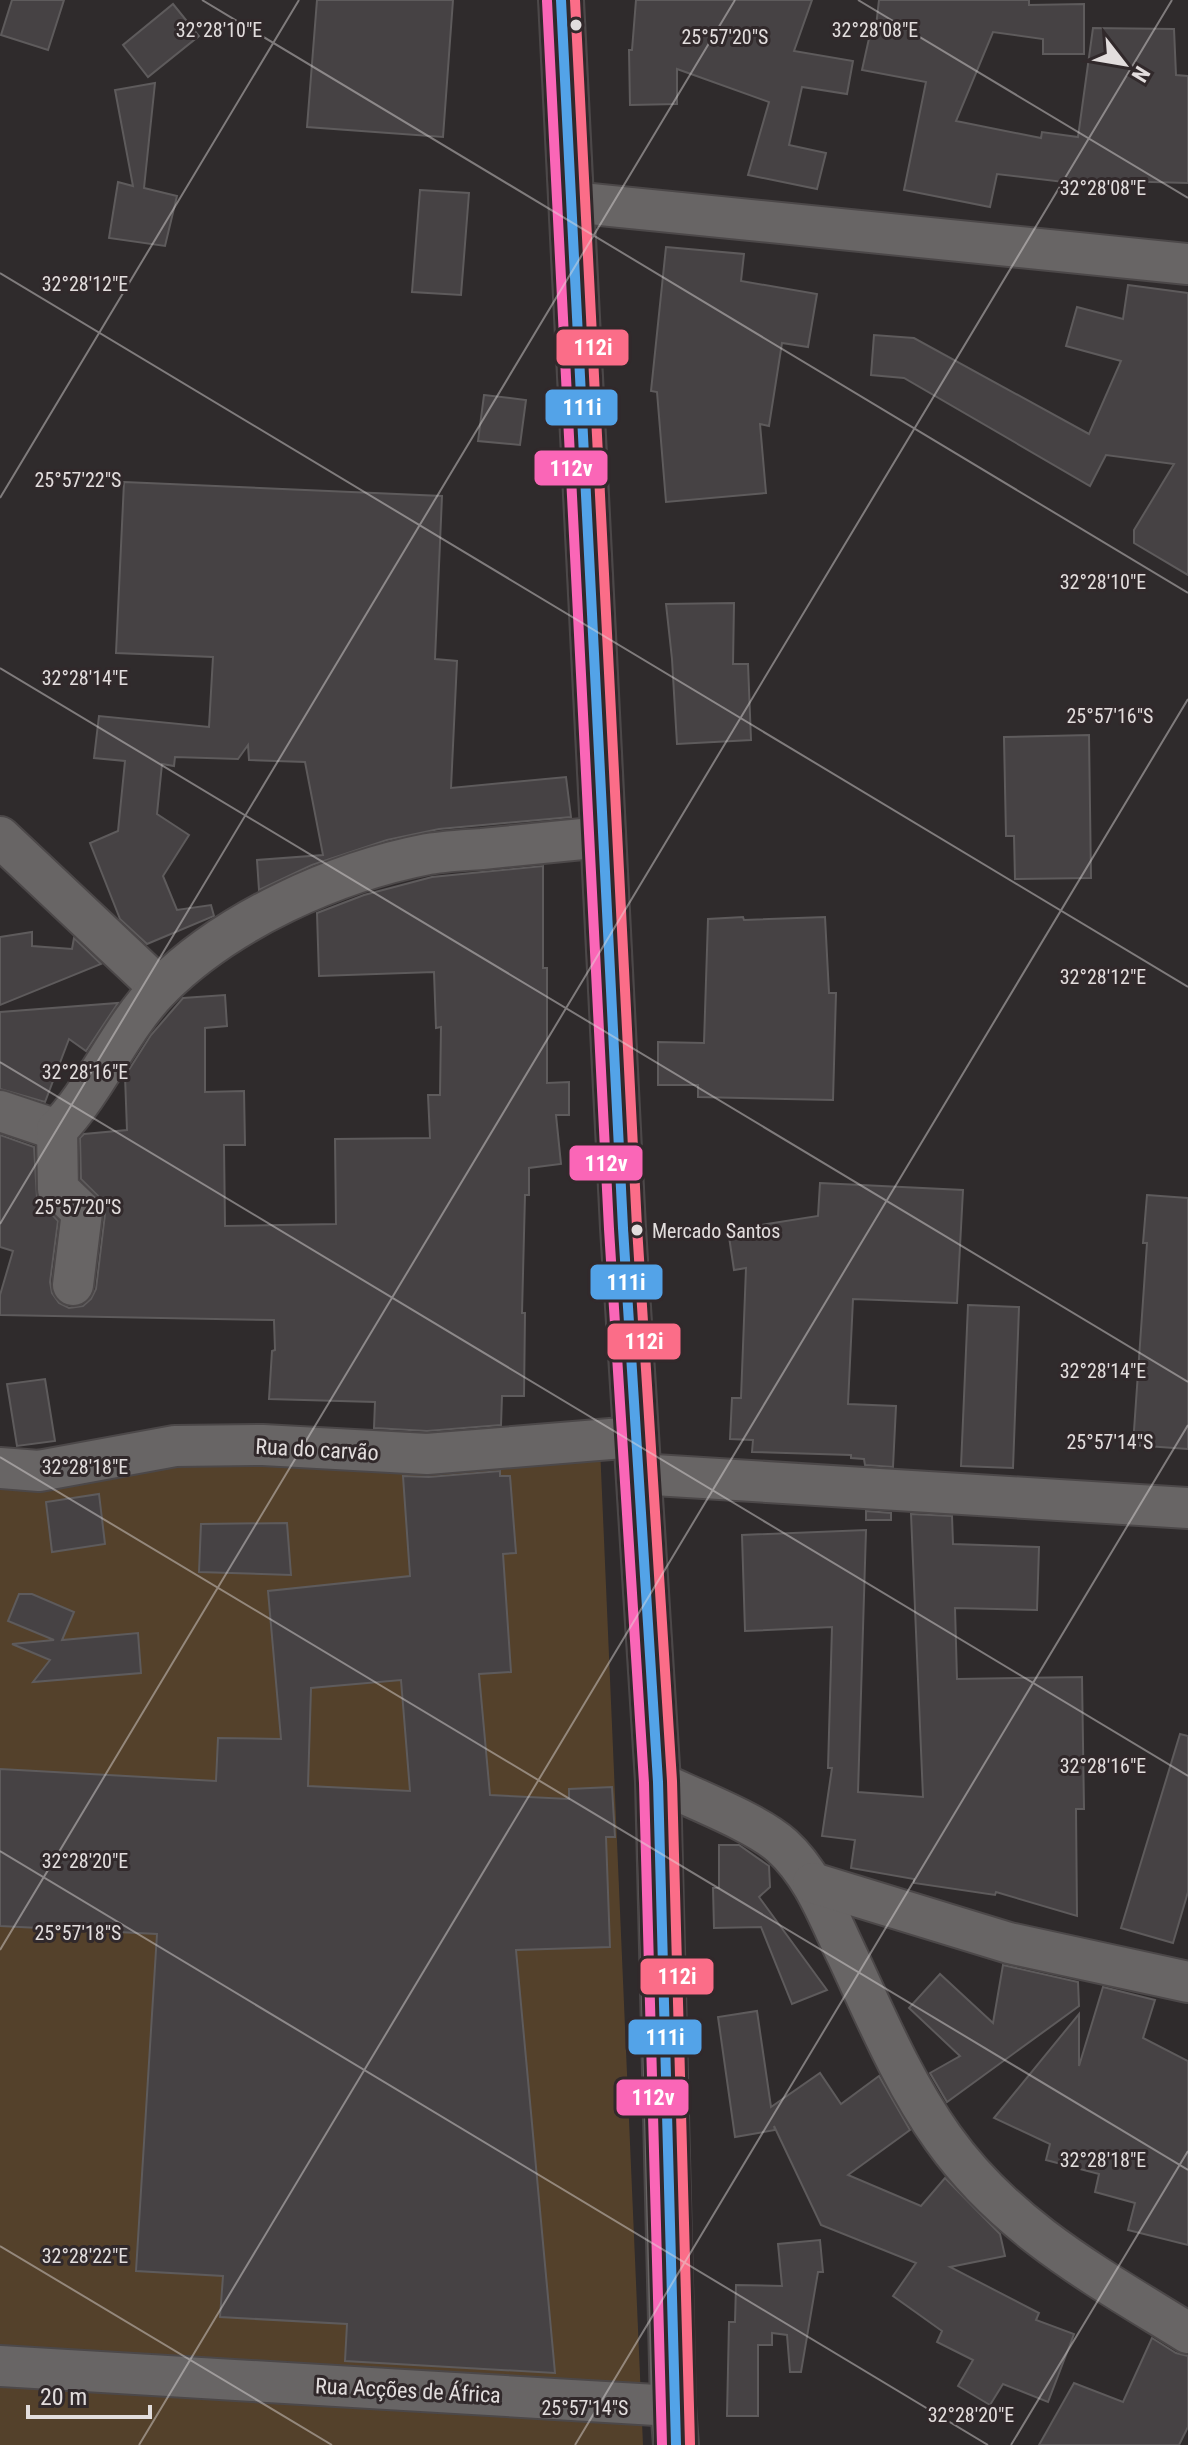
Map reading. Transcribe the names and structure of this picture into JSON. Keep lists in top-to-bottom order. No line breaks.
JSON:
{"streets":{"street":["Rua do carvão","Rua Acções de África"]},"places":["Mercado Santos"],"lines":["transit line 111i","transit line 112i","transit line 112v"],"scale_bar":"20 m","north":"bottom right","coordinates":["32°28'10\"E","32°28'08\"E","25°57'20\"S","32°28'12\"E","25°57'22\"S","32°28'14\"E","25°57'16\"S","32°28'16\"E","25°57'14\"S","32°28'18\"E","32°28'20\"E","25°57'18\"S","32°28'22\"E"]}
